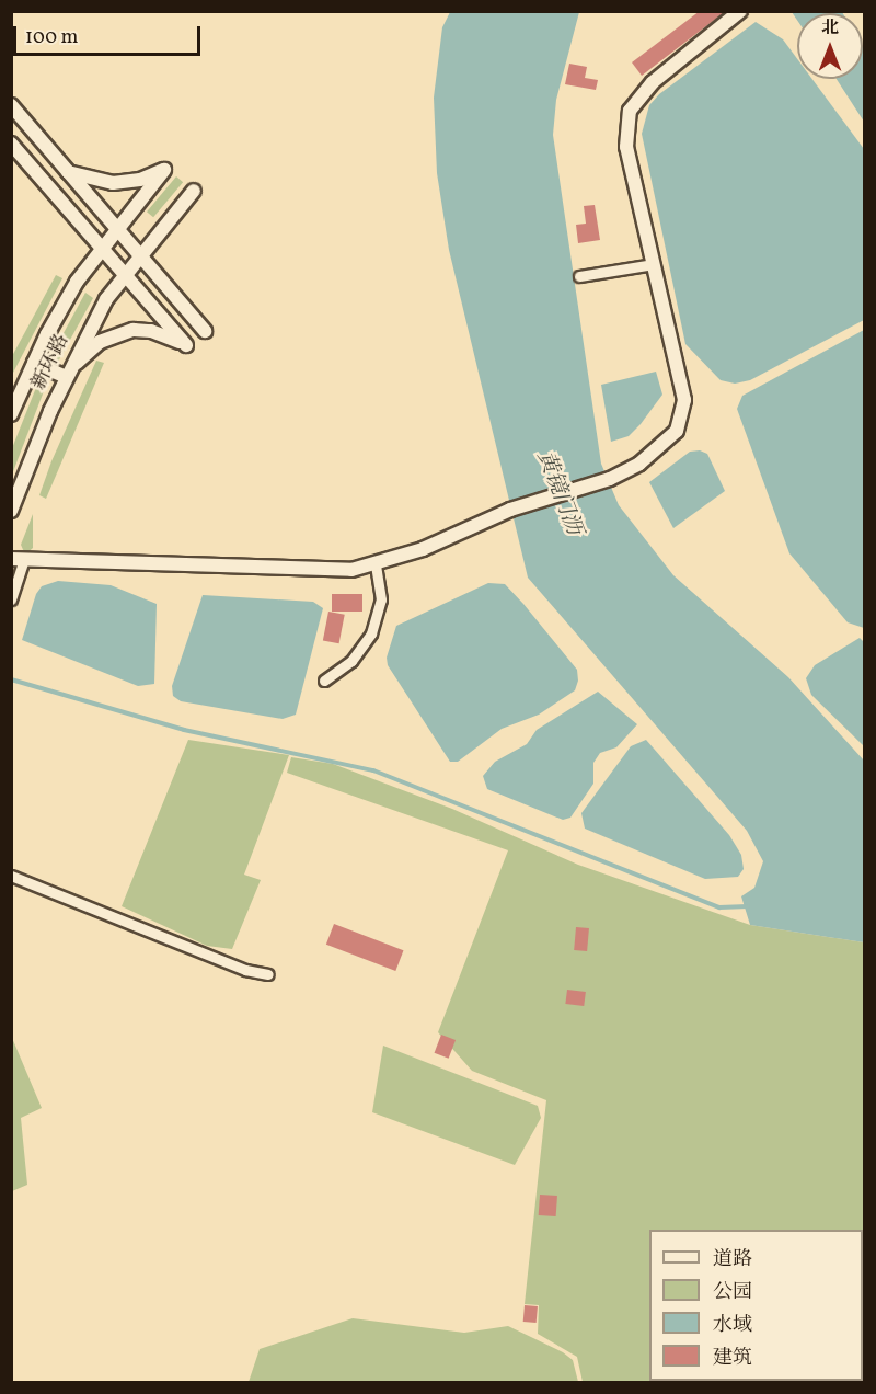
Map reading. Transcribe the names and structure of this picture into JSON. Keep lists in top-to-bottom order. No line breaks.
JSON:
{"streets":{"street":["新环路"]},"water":["黄镜门沥"],"legend":["道路","公园","水域","建筑"],"scale_bar":"100 m","north":"top"}
